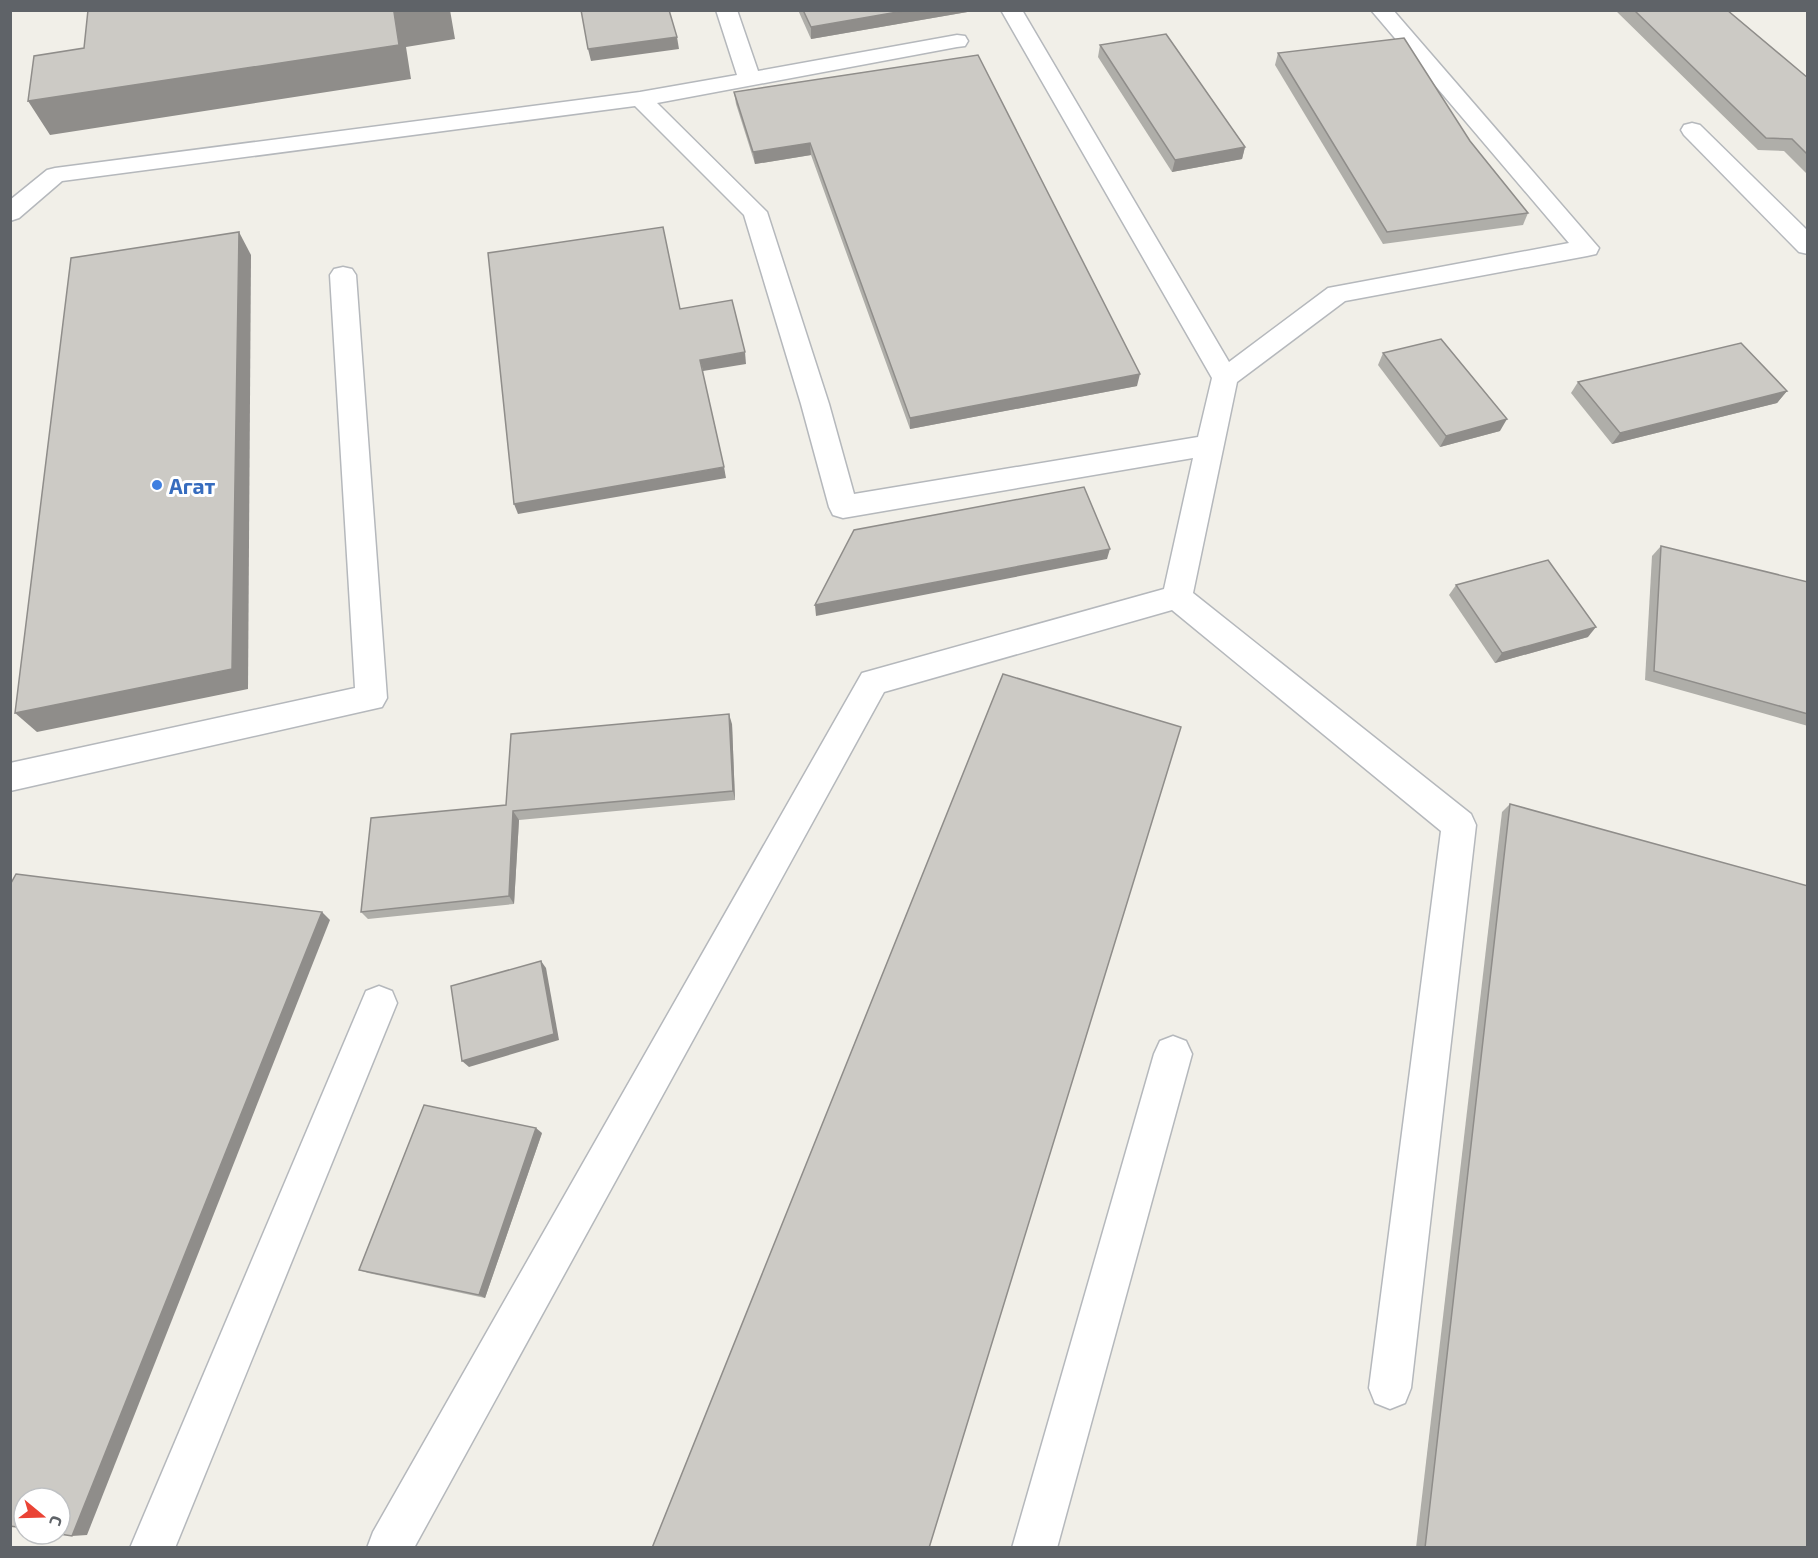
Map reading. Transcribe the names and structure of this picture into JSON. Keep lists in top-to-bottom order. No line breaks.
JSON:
{"places":["Агат"],"north":"right"}
